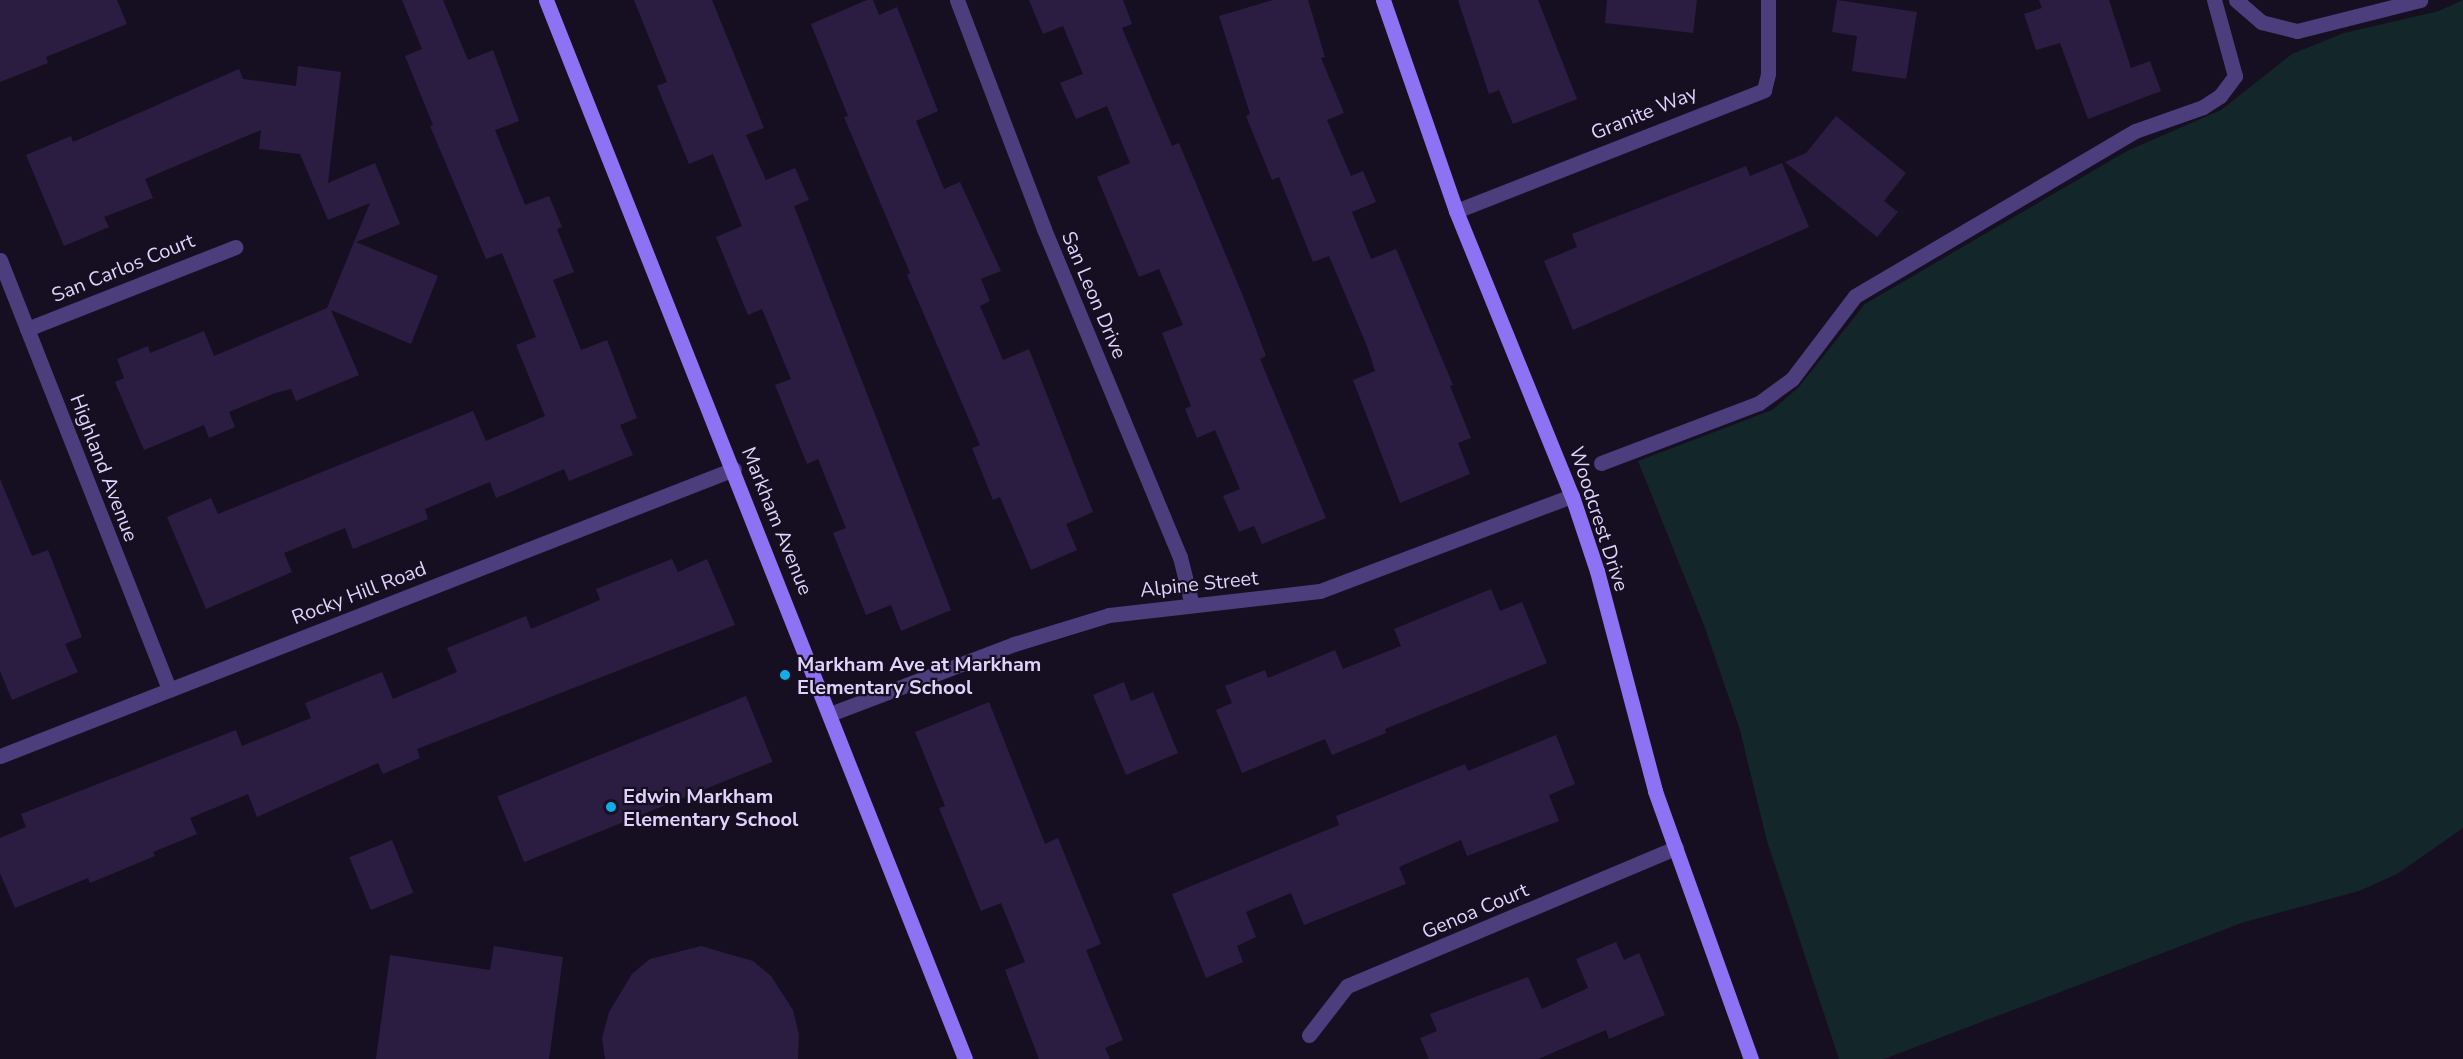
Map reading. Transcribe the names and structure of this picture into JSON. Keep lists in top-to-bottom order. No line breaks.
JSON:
{"streets":{"street":["Granite Way","San Carlos Court","San Leon Drive","Highland Avenue","Woodcrest Drive","Markham Avenue","Alpine Street","Rocky Hill Road","Genoa Court"]},"crossings":[["Granite Way","Woodcrest Drive"],["San Carlos Court","Highland Avenue"],["San Leon Drive","Alpine Street"],["Highland Avenue","Rocky Hill Road"],["Woodcrest Drive","Alpine Street"],["Woodcrest Drive","Genoa Court"],["Markham Avenue","Alpine Street"],["Markham Avenue","Rocky Hill Road"]],"places":["Markham Ave at Markham Elementary School","Edwin Markham Elementary School"]}
